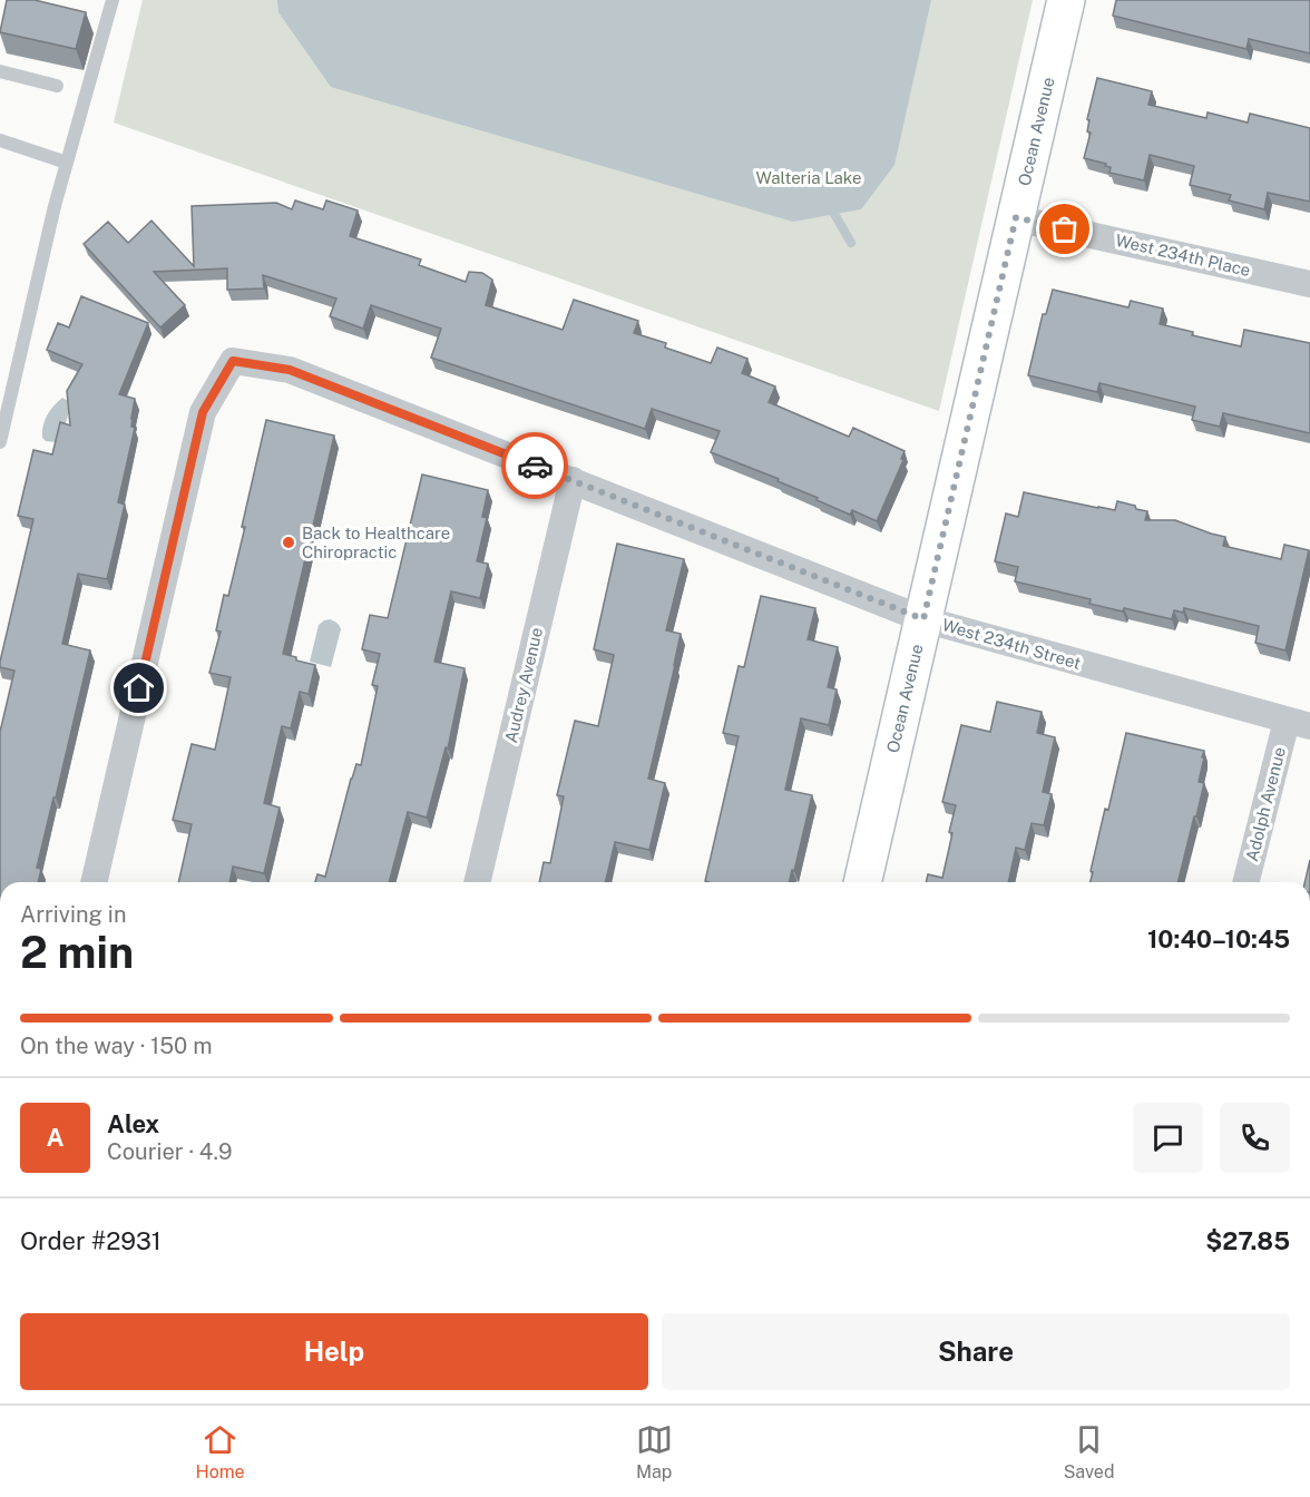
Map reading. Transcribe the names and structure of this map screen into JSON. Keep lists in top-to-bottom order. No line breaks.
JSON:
{"streets":{"street":["Ocean Avenue","West 234th Place","West 234th Street","Audrey Avenue","Adolph Avenue"]},"crossings":[["Ocean Avenue","West 234th Place"],["Ocean Avenue","West 234th Street"],["West 234th Street","Audrey Avenue"],["West 234th Street","Adolph Avenue"]],"parks":["Walteria Lake"],"places":["Back to Healthcare Chiropractic"],"page":{"heading":["2 min","Arriving in","10:40–10:45"],"panel":["Alex","Courier · 4.9","Order #2931","$27.85"],"bar":"On the way · 150 m","round":"A","buttons":["Help","Share"],"tabs":["Home","Map","Saved"]}}
